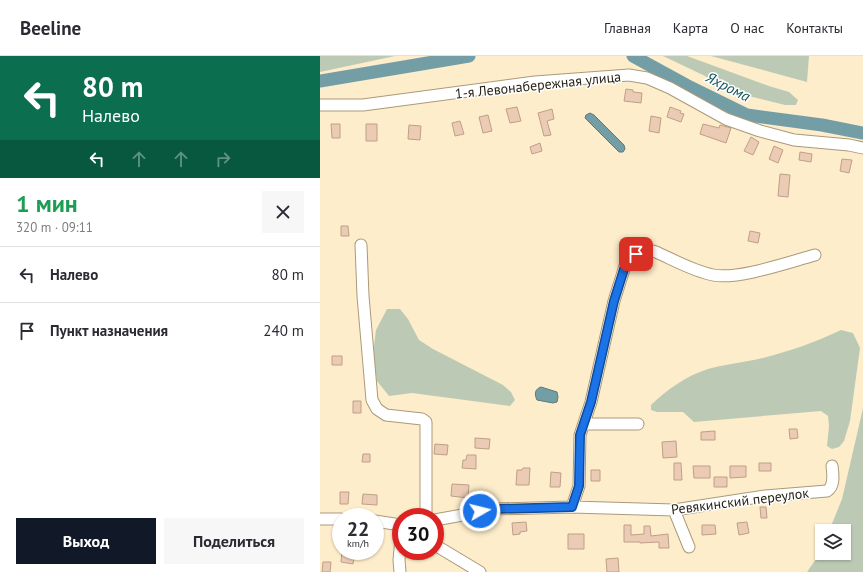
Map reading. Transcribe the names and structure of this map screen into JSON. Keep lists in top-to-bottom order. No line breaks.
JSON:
{"streets":{"street":["1-я Левонабережная улица","Ревякинский переулок"]},"water":["Яхрома"],"page":{"header":"Beeline","nav":["Главная","Карта","О нас","Контакты"],"turn":["80 m","Налево"],"heading":["1 мин","320 m · 09:11"],"list":[{"name":"Налево","value":"80 m"},{"name":"Пункт назначения","value":"240 m"}],"speed":"22 km/h","limit":"30","buttons":["Выход","Поделиться"]}}
